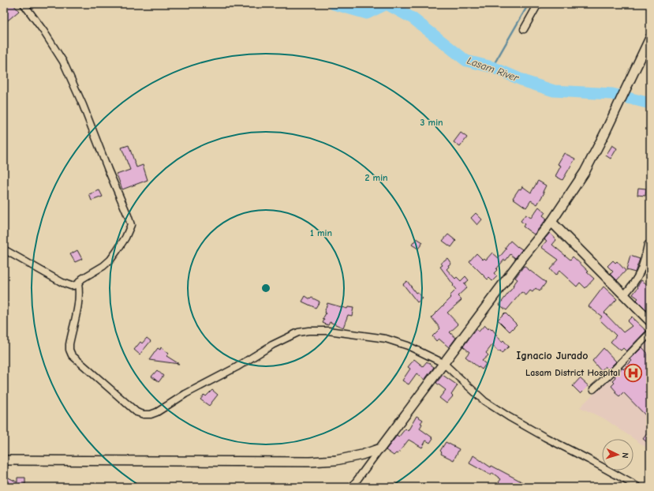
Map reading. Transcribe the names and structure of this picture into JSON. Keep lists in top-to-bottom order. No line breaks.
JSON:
{"districts":["Ignacio Jurado"],"water":["Lasam River"],"places":{"hospital":["Lasam District Hospital"]},"north":"right","rings":["3 min","2 min","1 min"]}
